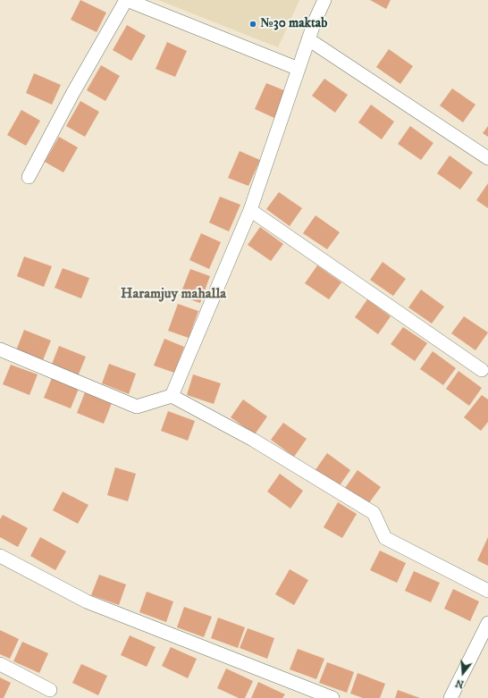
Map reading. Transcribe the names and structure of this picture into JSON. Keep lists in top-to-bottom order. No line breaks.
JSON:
{"districts":["Haramjuy mahalla"],"places":["№30 maktab"],"north":"bottom"}
